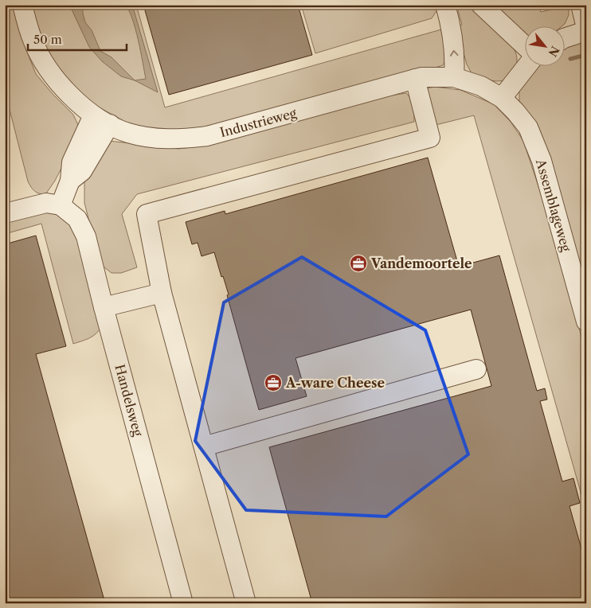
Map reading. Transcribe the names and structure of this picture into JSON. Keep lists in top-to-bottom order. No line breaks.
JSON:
{"streets":{"street":["Industrieweg","Assemblageweg","Handelsweg"]},"crossings":[["Industrieweg","Assemblageweg"]],"places":{"office":["Vandemoortele","A-ware Cheese"]},"scale_bar":"50 m","north":"bottom right"}
